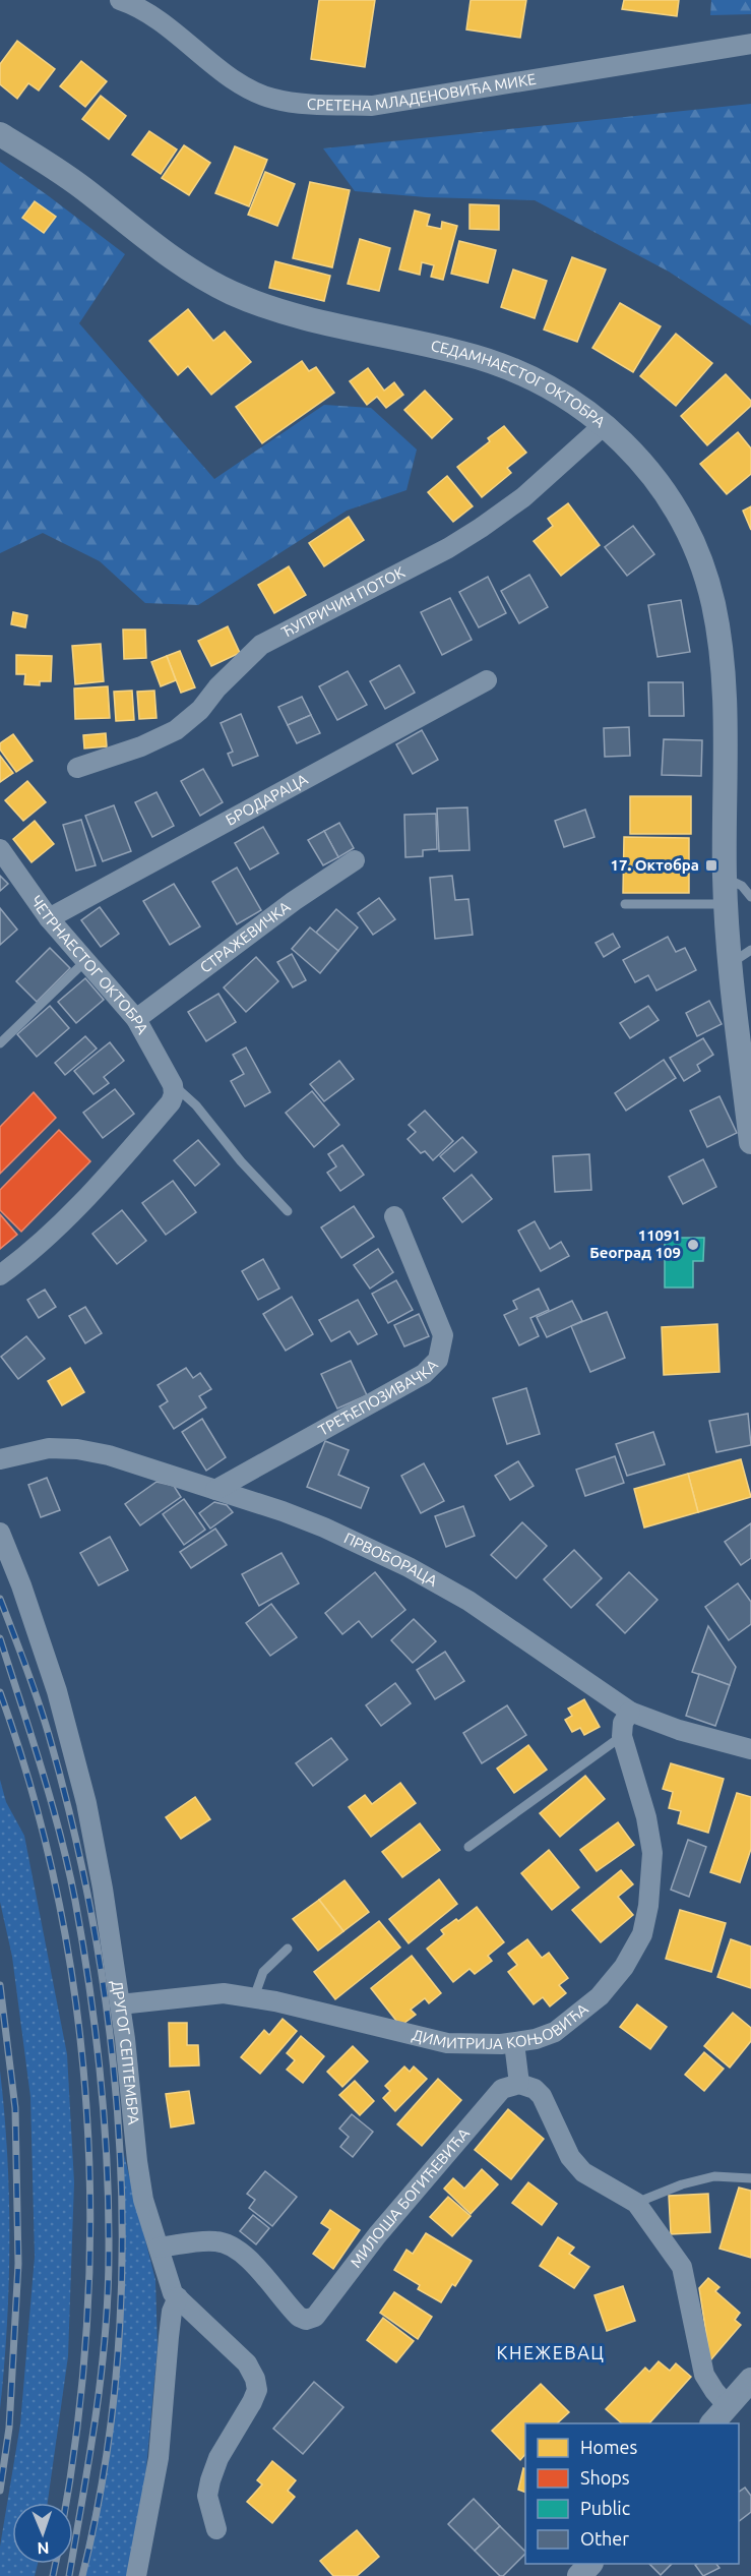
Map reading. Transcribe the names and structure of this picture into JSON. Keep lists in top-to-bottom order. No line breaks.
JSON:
{"streets":{"street":["СРЕТЕНА МЛАДЕНОВИЋА МИКЕ","СЕДАМНАЕСТОГ ОКТОБРА","ЋУПРИЧИН ПОТОК","БРОДАРАЦА","СТРАЖЕВИЧКА","ЧЕТРНАЕСТОГ ОКТОБРА","ТРЕЋЕПОЗИВАЧКА","ПРВОБОРАЦА","ДИМИТРИЈА КОЊОВИЋА","ДРУГОГ СЕПТЕМБРА","МИЛОША БОГИЋЕВИЋА"]},"crossings":[["СЕДАМНАЕСТОГ ОКТОБРА","ЋУПРИЧИН ПОТОК"],["БРОДАРАЦА","ЧЕТРНАЕСТОГ ОКТОБРА"],["СТРАЖЕВИЧКА","ЧЕТРНАЕСТОГ ОКТОБРА"],["ТРЕЋЕПОЗИВАЧКА","ПРВОБОРАЦА"],["ДИМИТРИЈА КОЊОВИЋА","ДРУГОГ СЕПТЕМБРА"],["ДРУГОГ СЕПТЕМБРА","МИЛОША БОГИЋЕВИЋА"]],"districts":["КНЕЖЕВАЦ"],"places":{"transit":["17. Октобра"],"other":["11091 Београд 109"]},"legend":["Homes","Shops","Public","Other"],"north":"bottom"}
